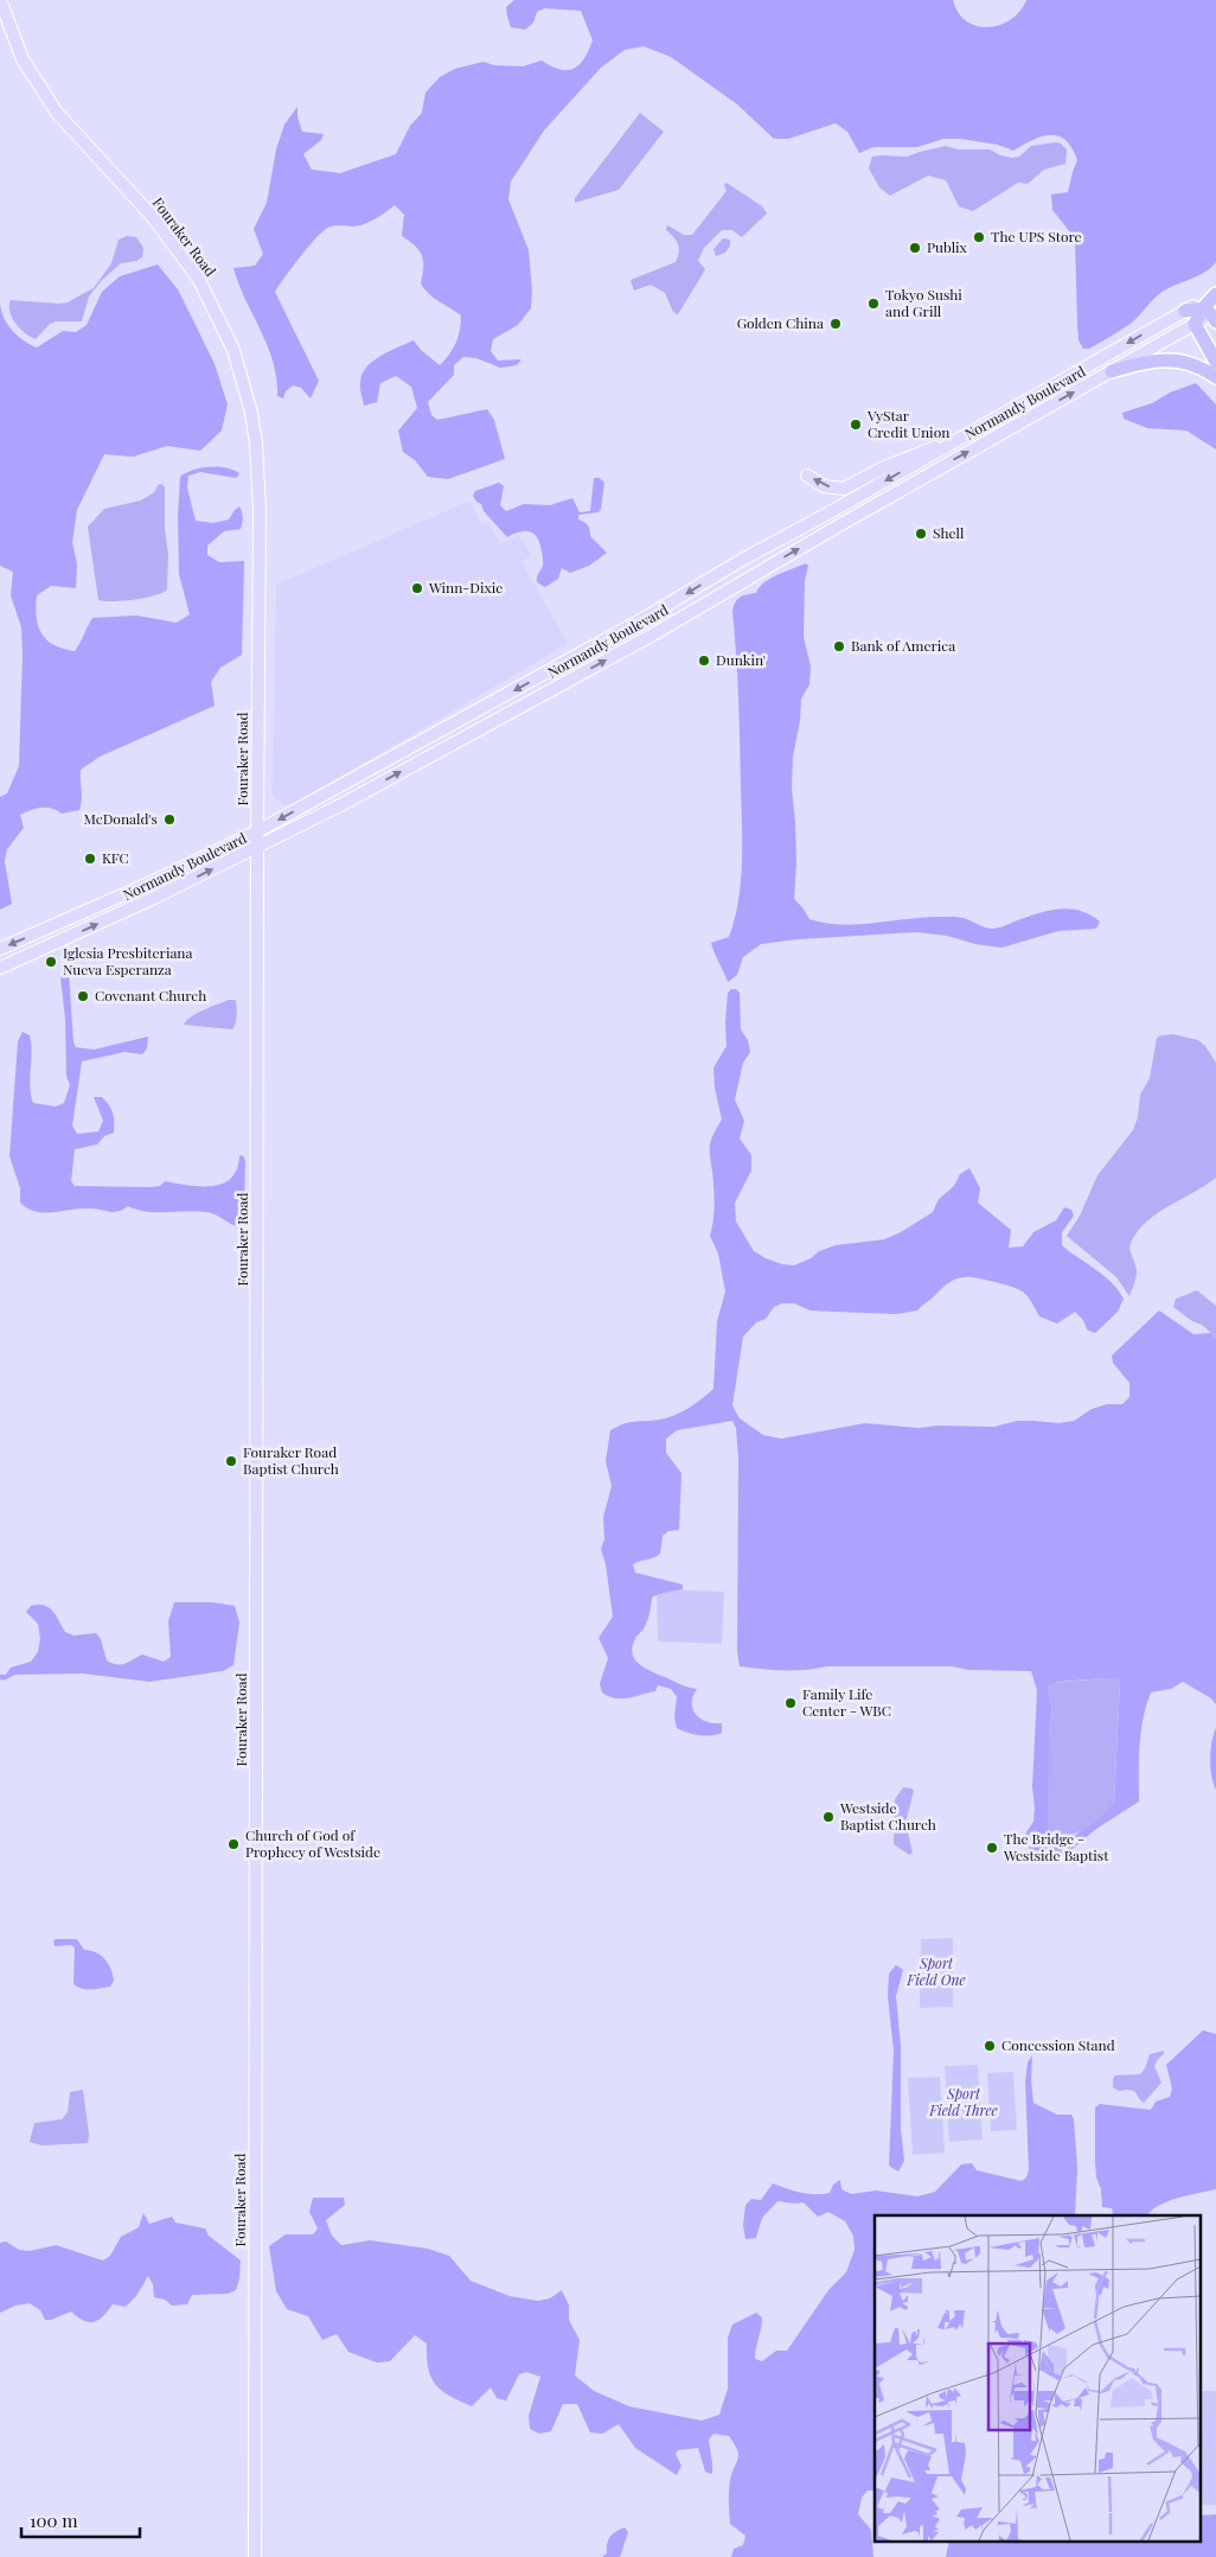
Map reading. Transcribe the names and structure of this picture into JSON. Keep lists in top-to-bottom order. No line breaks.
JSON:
{"streets":{"main road":["Fouraker Road","Normandy Boulevard"]},"crossings":[["Fouraker Road","Normandy Boulevard"]],"parks":["Sport Field One","Sport Field Three"],"places":["The UPS Store","Publix","Tokyo Sushi and Grill","Golden China","VyStar Credit Union","Shell","Winn-Dixie","Bank of America","Dunkin'","McDonald's","KFC","Iglesia Presbiteriana Nueva Esperanza","Covenant Church","Fouraker Road Baptist Church","Family Life Center - WBC","Westside Baptist Church","Church of God of Prophecy of Westside","The Bridge - Westside Baptist","Concession Stand"],"scale_bar":"100 m"}
